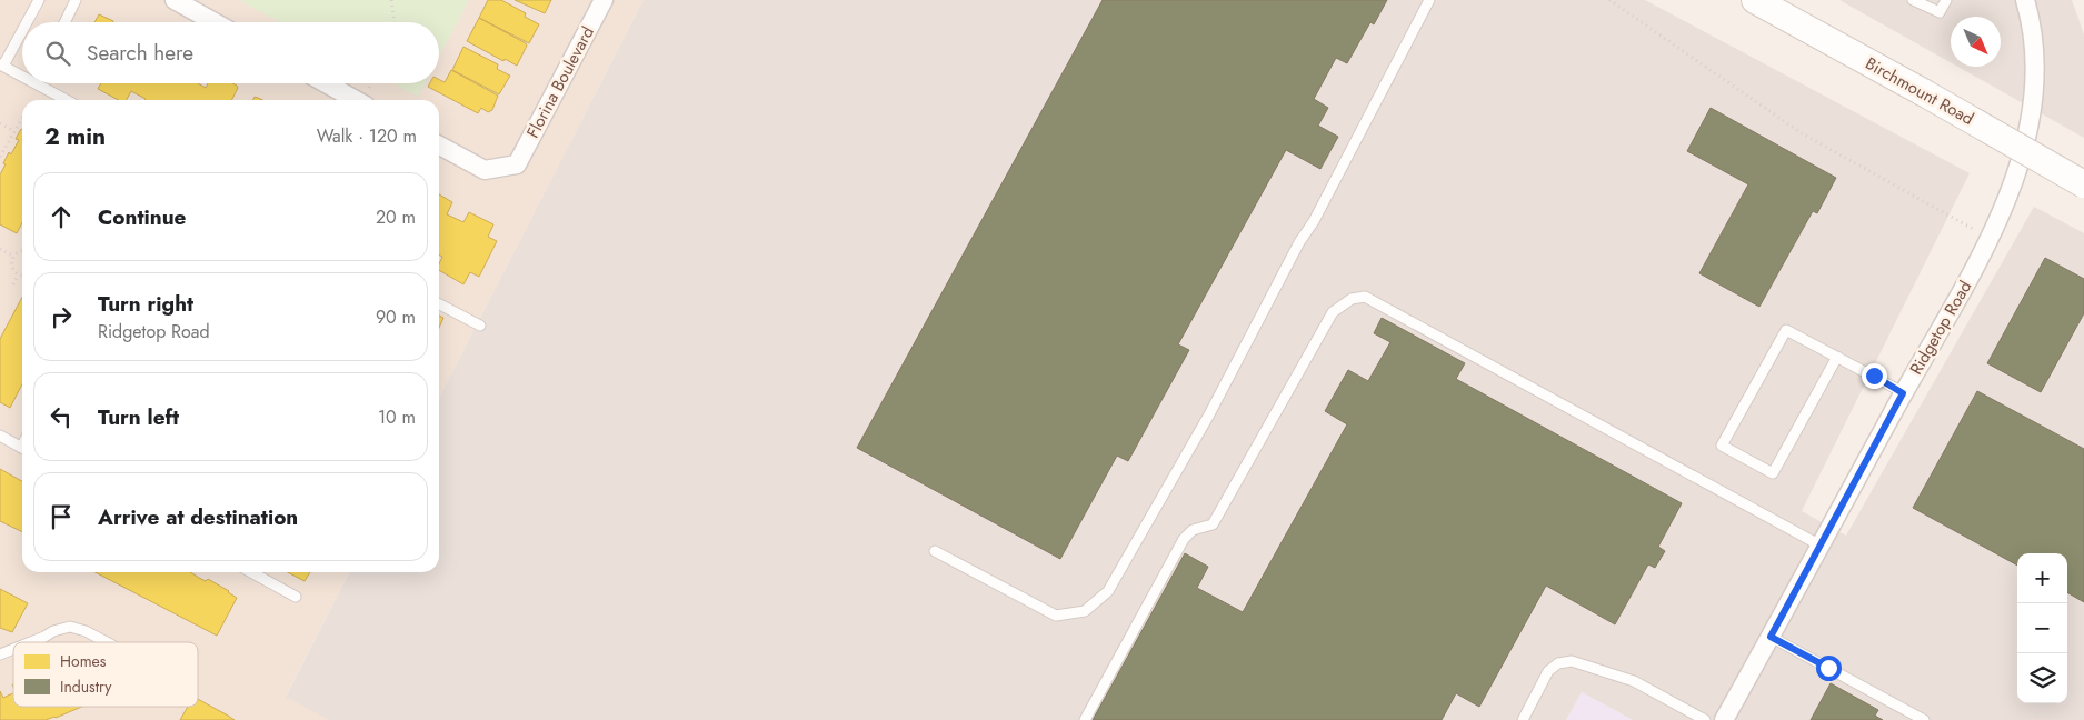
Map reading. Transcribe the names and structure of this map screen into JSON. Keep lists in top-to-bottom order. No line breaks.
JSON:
{"streets":{"main road":["Birchmount Road"],"street":["Florina Boulevard","Ridgetop Road"]},"legend":["Homes","Industry"],"north":"bottom right","page":{"search":"Search here","heading":["2 min","Walk · 120 m"],"list":[["Continue","20 m"],["Turn right","Ridgetop Road","90 m"],["Turn left","10 m"],"Arrive at destination"],"map_buttons":["+","−"]}}
